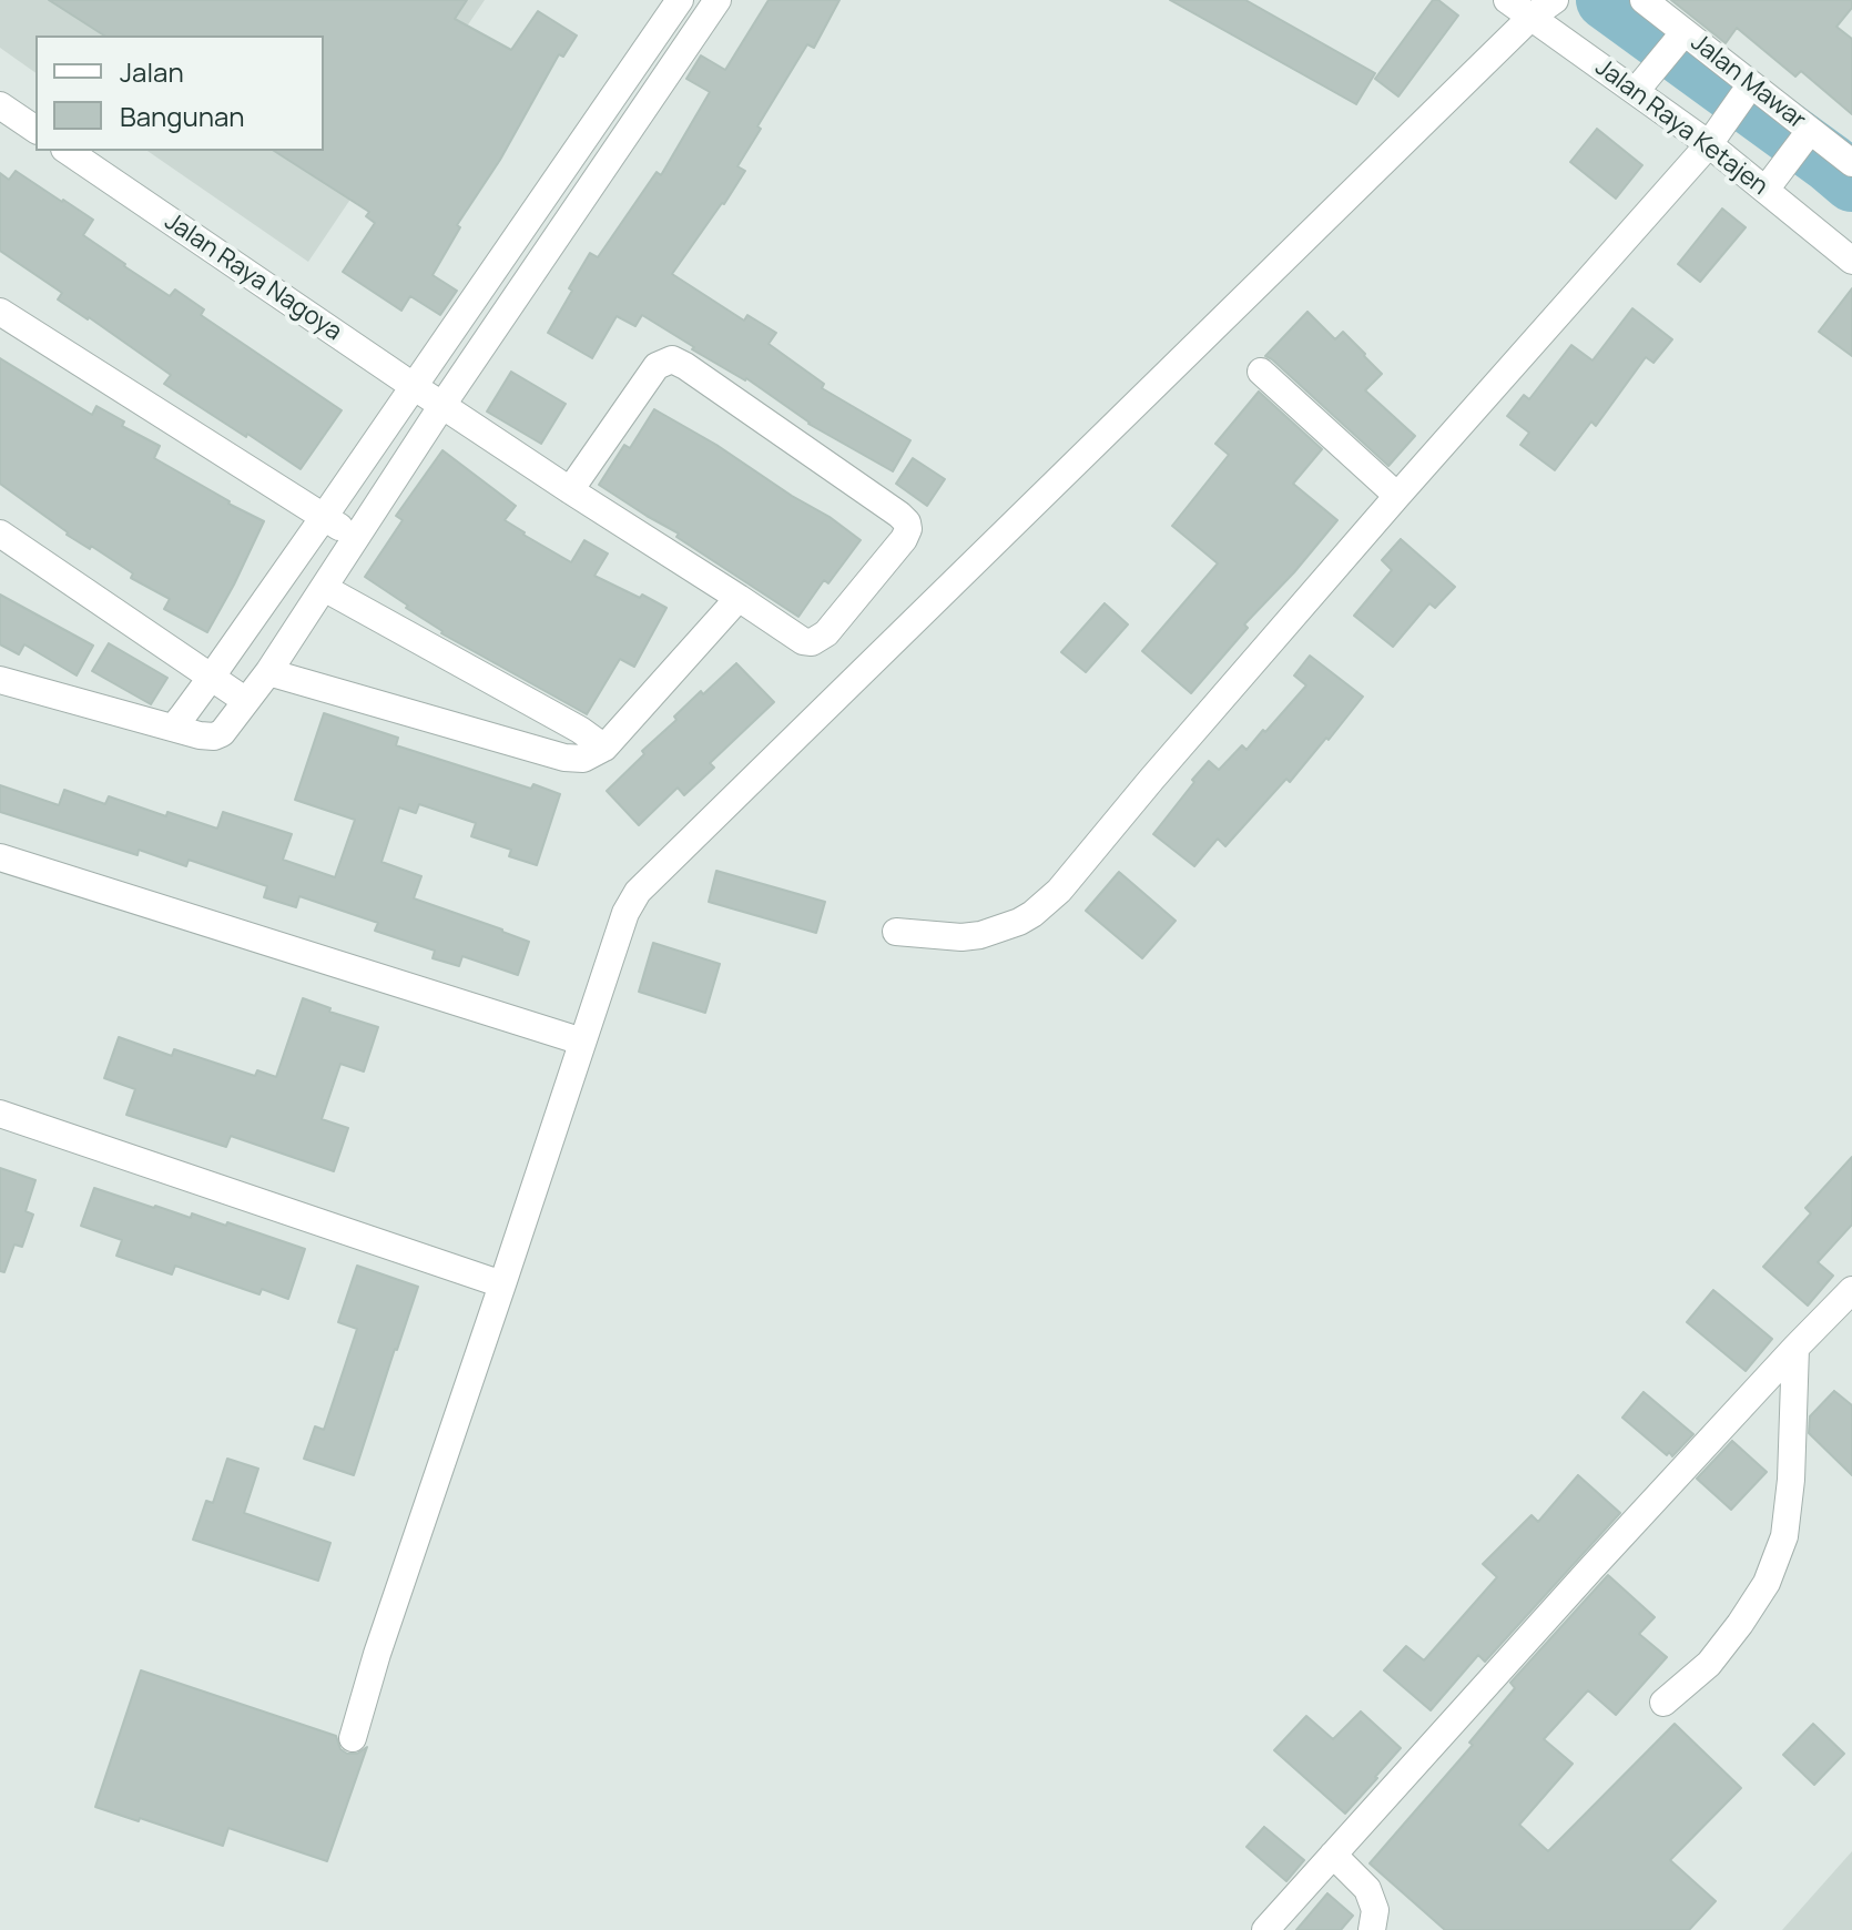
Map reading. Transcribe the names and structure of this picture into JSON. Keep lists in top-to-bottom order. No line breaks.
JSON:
{"streets":{"street":["Jalan Mawar","Jalan Raya Ketajen","Jalan Raya Nagoya"]},"legend":["Jalan","Bangunan"]}
